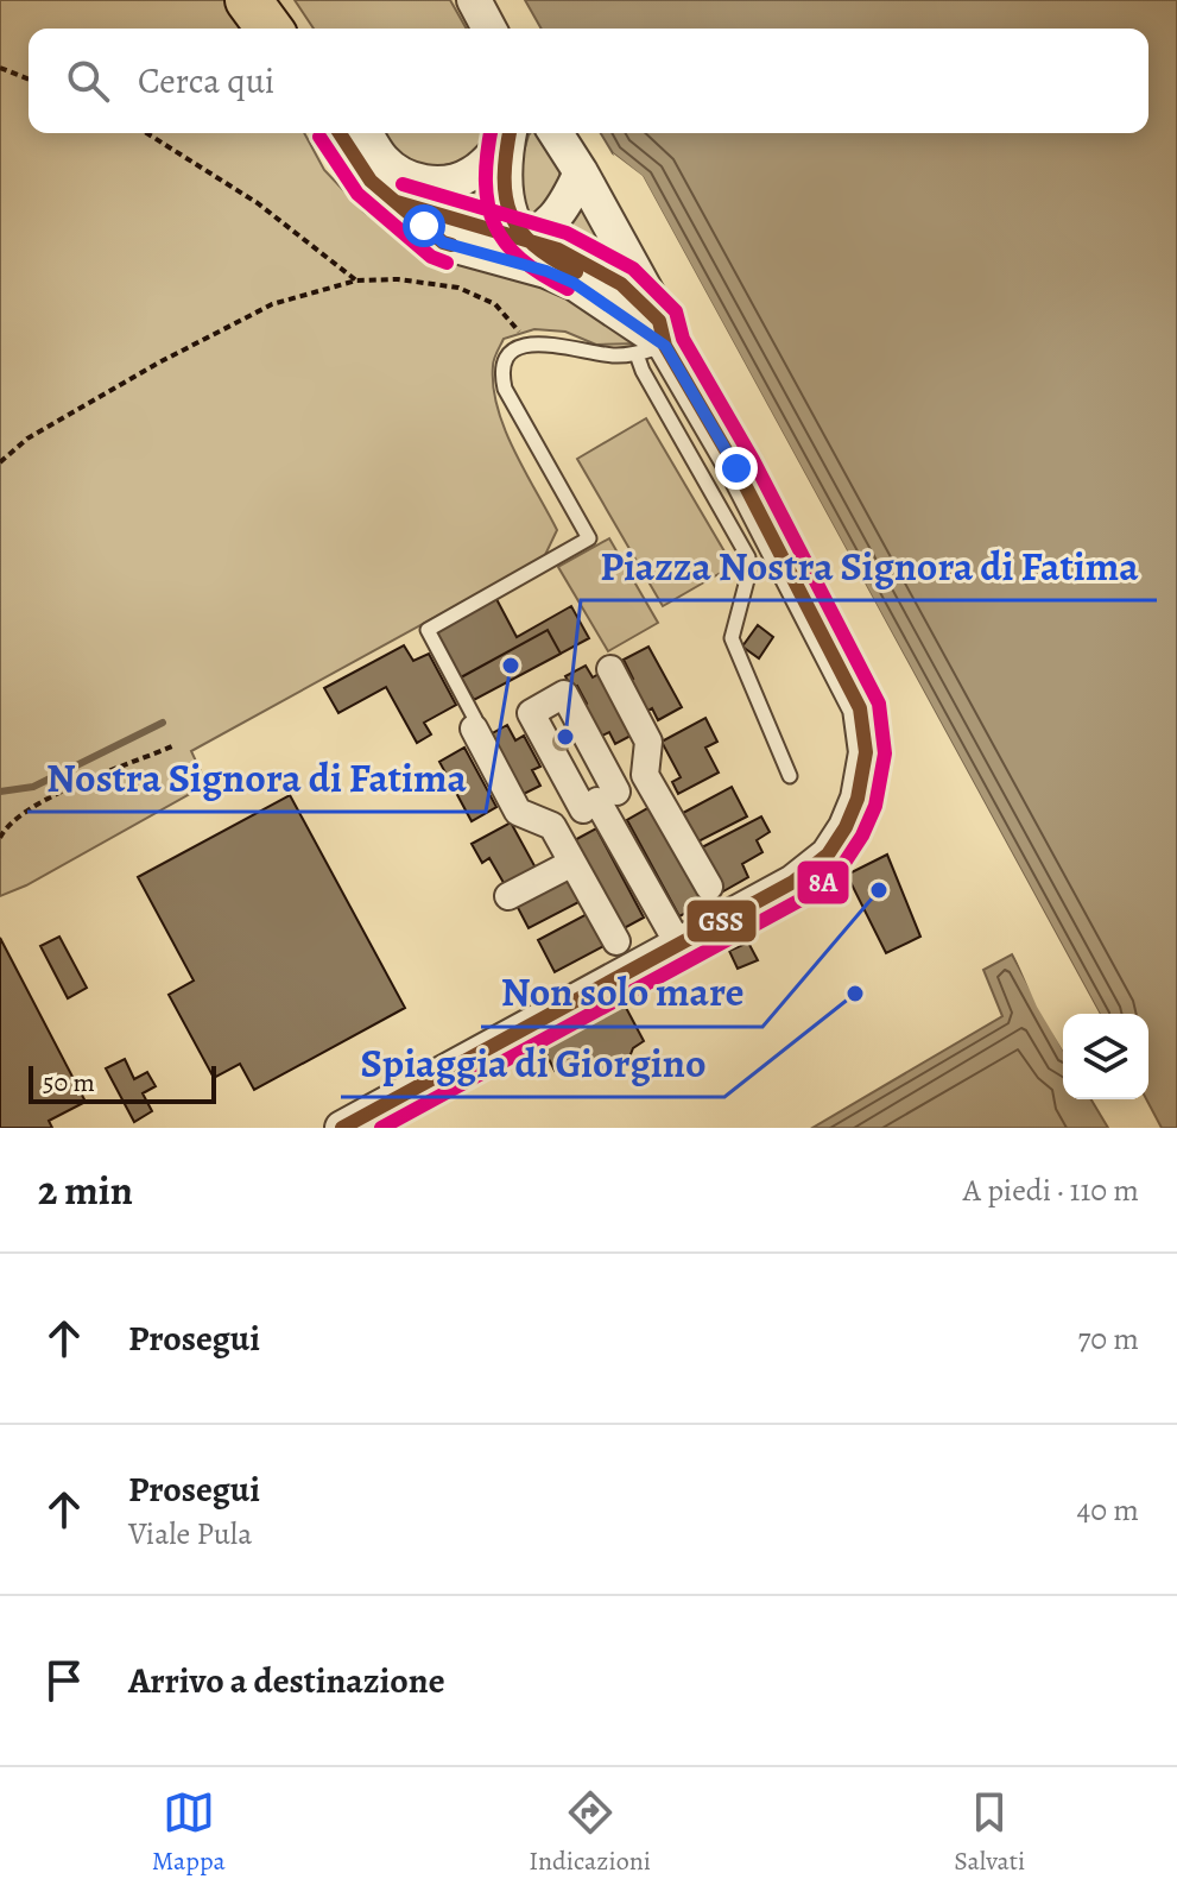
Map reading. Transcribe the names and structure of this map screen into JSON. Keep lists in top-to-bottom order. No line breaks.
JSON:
{"places":["Nostra Signora di Fatima","Piazza Nostra Signora di Fatima","Non solo mare","Spiaggia di Giorgino"],"lines":["transit line GSS","transit line 8A"],"scale_bar":"50 m","page":{"search":"Cerca qui","scale":"50 m","heading":["2 min","A piedi · 110 m"],"list":[["Prosegui","70 m"],["Prosegui","Viale Pula","40 m"],"Arrivo a destinazione"],"nav":["Mappa","Indicazioni","Salvati"]}}
